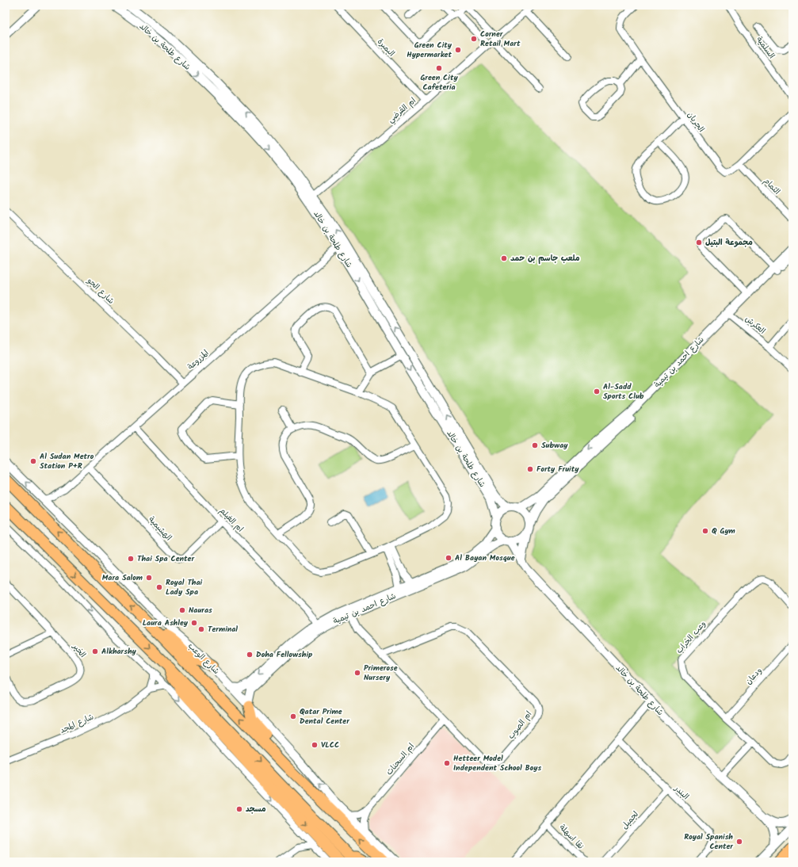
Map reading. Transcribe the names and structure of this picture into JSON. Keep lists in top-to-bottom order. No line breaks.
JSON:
{"streets":{"main road":["شارع الوعب"],"street":["شارع طلحة بن خالد","البمبرة","السلمية","ام القرضي","الجريان","الثمام","شارع الجو","العكرش","المزروعة","شارع احمد بن تيمية","ام الغيلم","الهشيمية","وعب الخراب","الخير","ودعان","شارع المجد","ام الصوب","ام السحنات","البندر","لجميل","نقا اسهلة"]},"crossings":[["شارع طلحة بن خالد","ام القرضي"],["شارع طلحة بن خالد","المزروعة"],["شارع طلحة بن خالد","شارع احمد بن تيمية"],["البمبرة","ام القرضي"],["الجريان","الثمام"],["شارع الجو","المزروعة"],["العكرش","شارع احمد بن تيمية"],["المزروعة","ام الغيلم"],["المزروعة","الهشيمية"],["المزروعة","شارع الوعب"],["شارع احمد بن تيمية","ام الغيلم"],["شارع احمد بن تيمية","شارع الوعب"],["شارع احمد بن تيمية","ام الصوب"],["ام الغيلم","الهشيمية"],["وعب الخراب","ودعان"],["شارع الوعب","ام السحنات"],["ام الصوب","ام السحنات"],["البندر","لجميل"]],"places":["Corner Retail Mart","Green City Hypermarket","Green City Cafeteria","مجموعة البتيل","ملعب جاسم بن حمد","Al-Sadd Sports Club","Subway","Al Sudan Metro Station P+R","Forty Fruity","Q Gym","Al Bayan Mosque","Thai Spa Center","Mara Salom","Royal Thai Lady Spa","Nauras","Laura Ashley","Terminal","Alkharshy","Doha Fellowship","Primerose Nursery","Qatar Prime Dental Center","VLCC","Hetteer Model Independent School Boys","مسجد","Royal Spanish Center"]}
